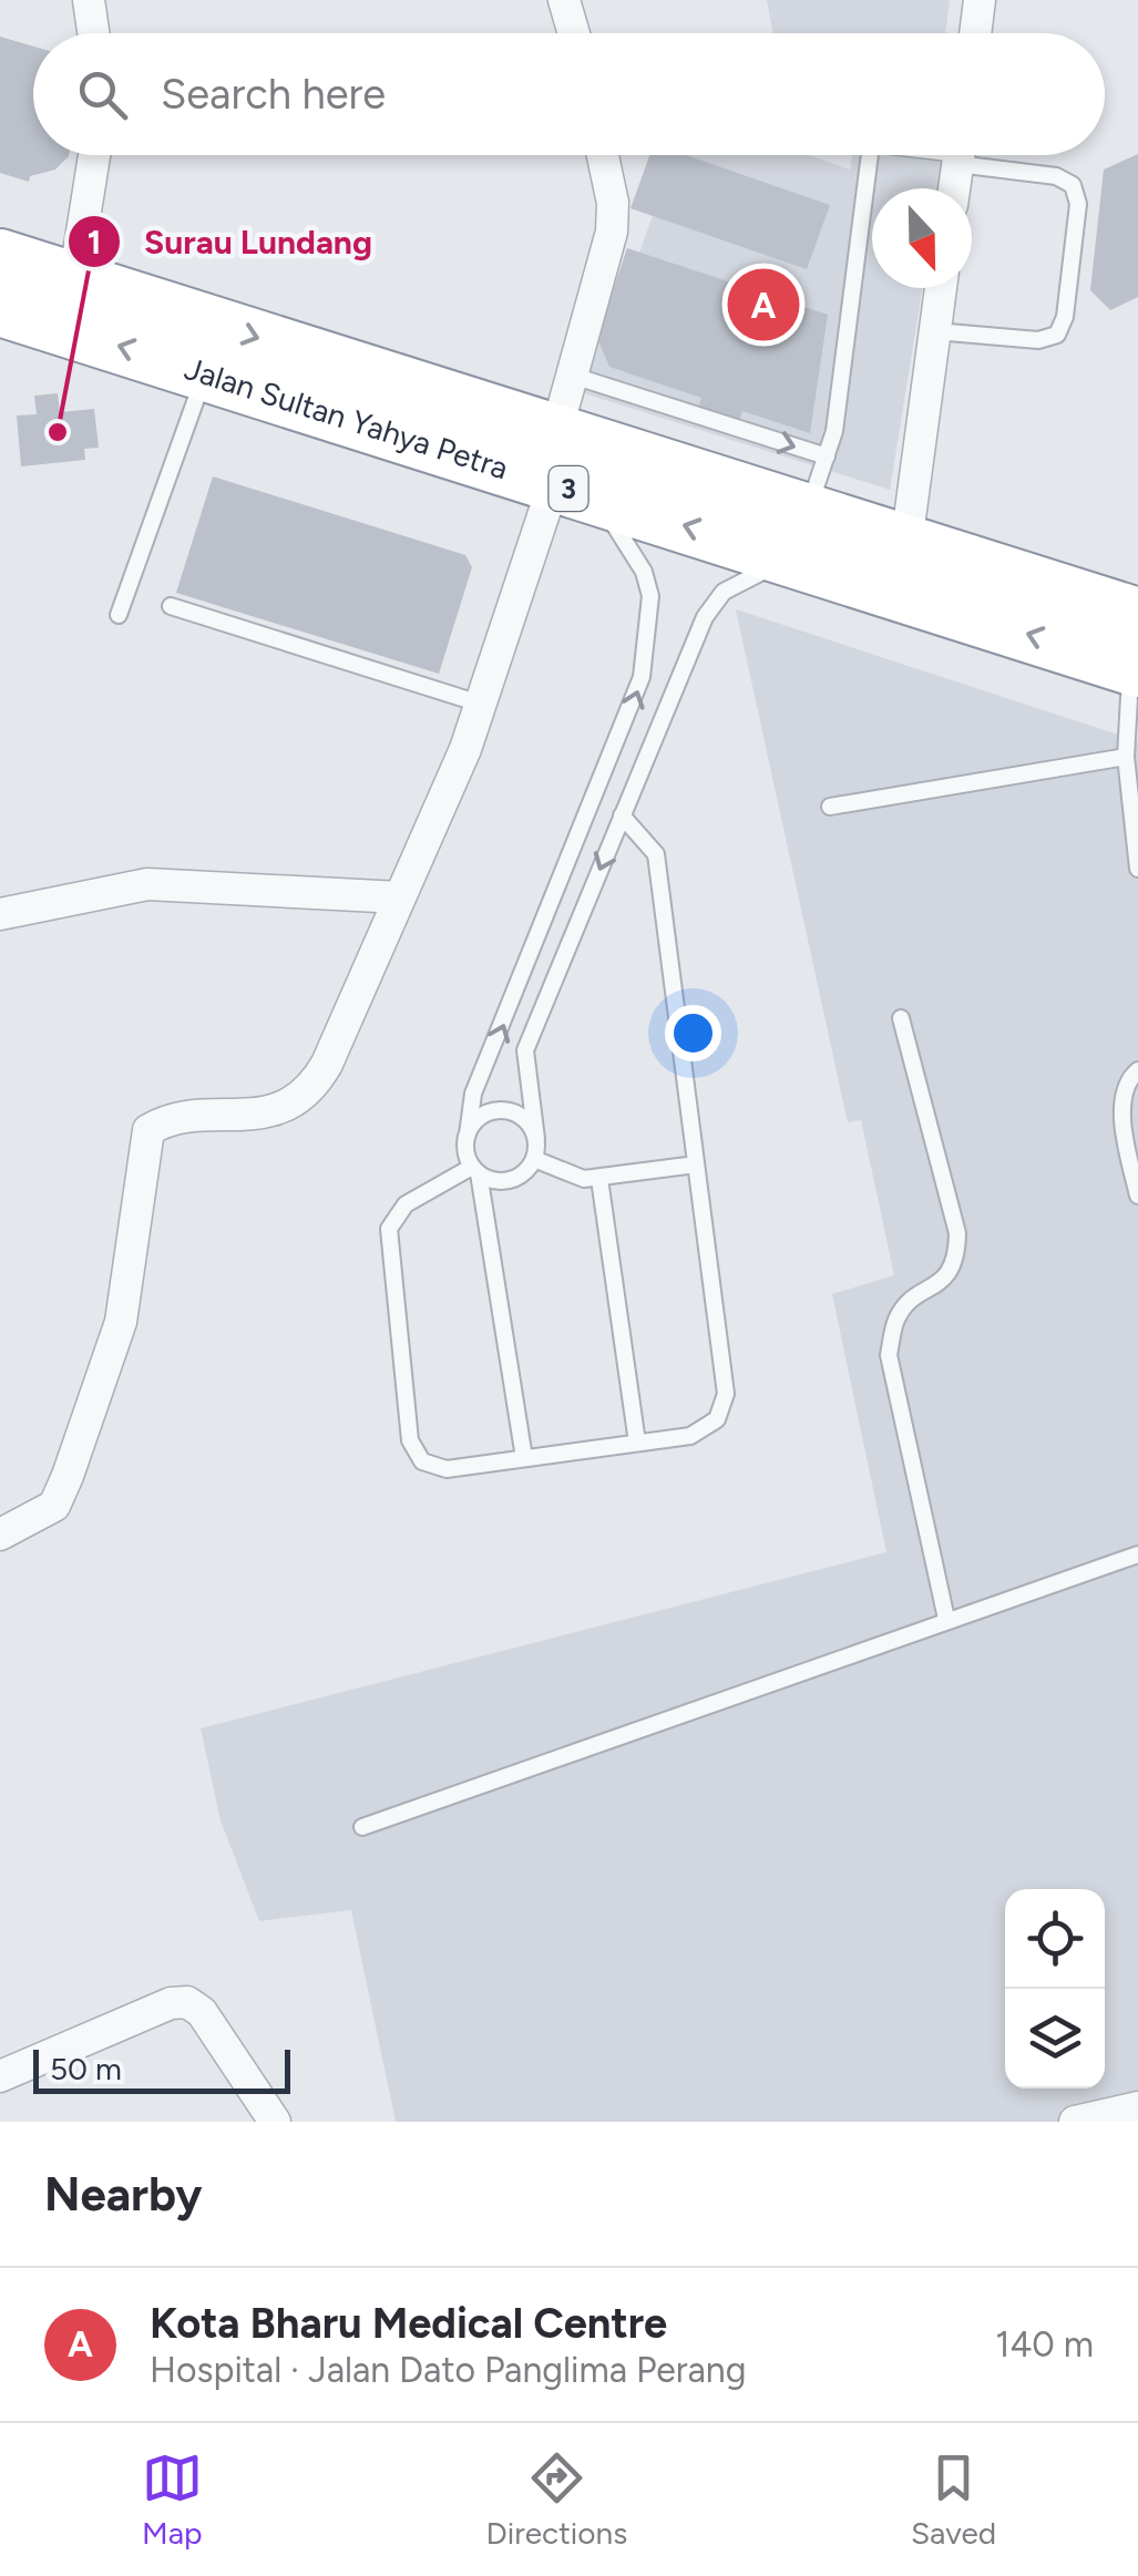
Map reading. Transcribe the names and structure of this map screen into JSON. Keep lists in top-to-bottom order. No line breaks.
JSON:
{"streets":{"highway":["Jalan Sultan Yahya Petra","3"]},"places":["Surau Lundang"],"scale_bar":"50 m","north":"bottom","page":{"search":"Search here","pins":"A","scale":"50 m","heading":"Nearby","list":[{"mark":"A","name":"Kota Bharu Medical Centre","note":"Hospital · Jalan Dato Panglima Perang","value":"140 m"}],"nav":["Map","Directions","Saved"]}}
